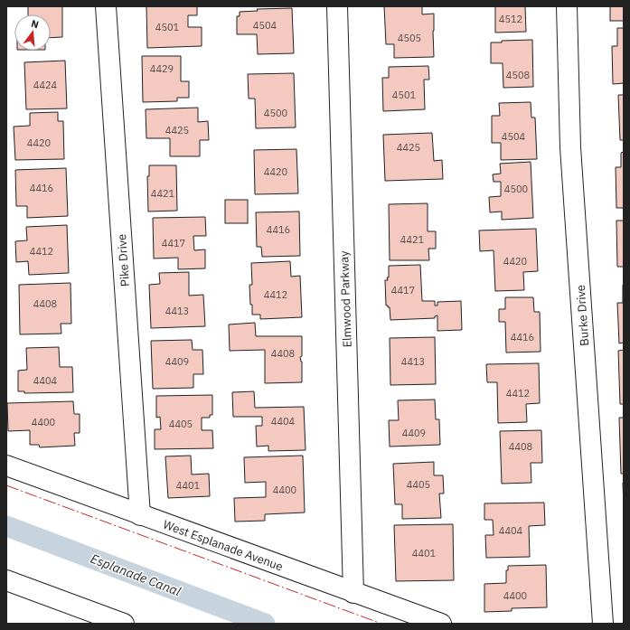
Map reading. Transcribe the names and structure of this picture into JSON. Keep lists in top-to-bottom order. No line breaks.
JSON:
{"streets":{"street":["Pike Drive","Elmwood Parkway","Burke Drive","West Esplanade Avenue"]},"crossings":[["Pike Drive","West Esplanade Avenue"],["Elmwood Parkway","West Esplanade Avenue"]],"water":["Esplanade Canal"],"house_numbers":["4512","4504","4501","4505","4429","4508","4424","4501","4500","4425","4504","4420","4425","4420","4416","4500","4421","4416","4421","4417","4412","4420","4417","4412","4408","4413","4416","4408","4409","4413","4404","4412","4404","4400","4405","4409","4408","4405","4401","4400","4404","4401","4400"],"north":"top"}
